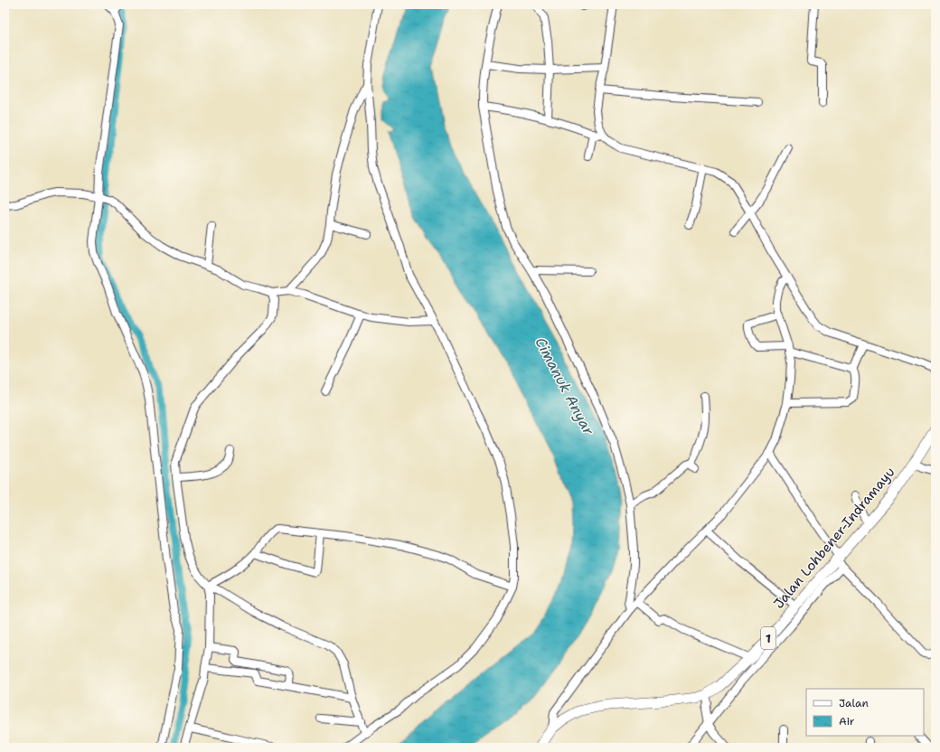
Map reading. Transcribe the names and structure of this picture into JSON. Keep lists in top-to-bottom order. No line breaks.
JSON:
{"streets":{"highway":["Jalan Lohbener-Indramayu","1"]},"water":["Cimanuk Anyar"],"legend":["Jalan","Air"]}
